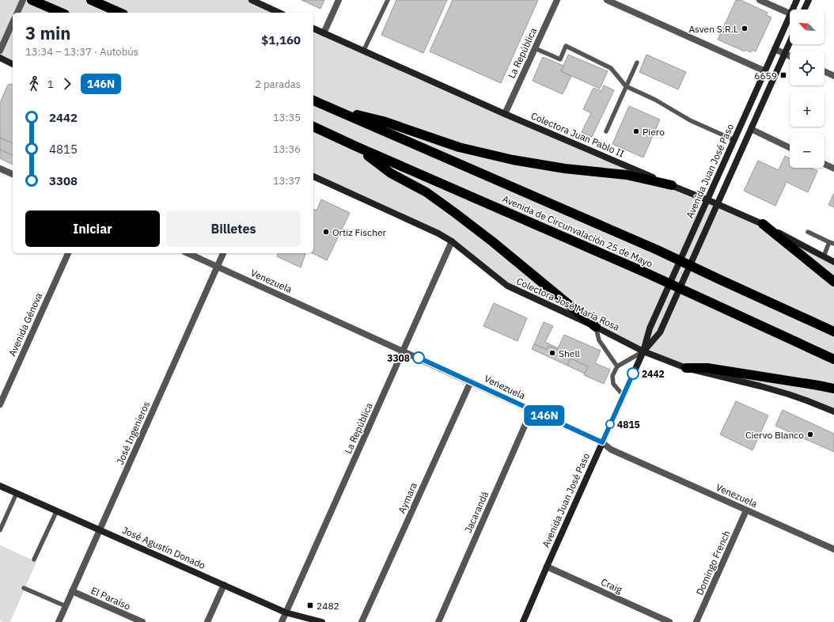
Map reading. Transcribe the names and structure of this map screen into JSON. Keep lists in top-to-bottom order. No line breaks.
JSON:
{"streets":{"highway":["Avenida de Circunvalación 25 de Mayo"],"main road":["Colectora Juan Pablo II","Avenida Juan José Paso","Colectora José María Rosa","José Agustín Donado"],"street":["La República","Venezuela","Avenida Génova","José Ingenieros","Aymara","Jacarandá","Domingo French","Craig","El Paraíso"]},"crossings":[["La República","Colectora Juan Pablo II"],["La República","Venezuela"],["La República","Colectora José María Rosa"],["La República","José Agustín Donado"],["Colectora Juan Pablo II","Avenida Juan José Paso"],["Avenida Juan José Paso","Venezuela"],["Avenida Juan José Paso","Colectora José María Rosa"],["Avenida Juan José Paso","Craig"],["Venezuela","José Ingenieros"],["Venezuela","Aymara"],["Venezuela","Jacarandá"],["Venezuela","Domingo French"],["José Ingenieros","José Agustín Donado"],["José Ingenieros","El Paraíso"]],"places":{"other":["Asven S.R.L","Piero","Ortiz Fischer","Shell","3308","2442","4815","Ciervo Blanco"],"transit":["6659","2482"]},"lines":["bus line 146N"],"north":"top left","page":{"on_map":"146N","map_buttons":["+","−"],"heading":["3 min","13:34 – 13:37 · Autobús","$1,160"],"legs":["1","146N","2 paradas"],"list":[{"name":"2442","value":"13:35"},{"name":"4815","value":"13:36"},{"name":"3308","value":"13:37"}],"buttons":["Iniciar","Billetes"]}}
